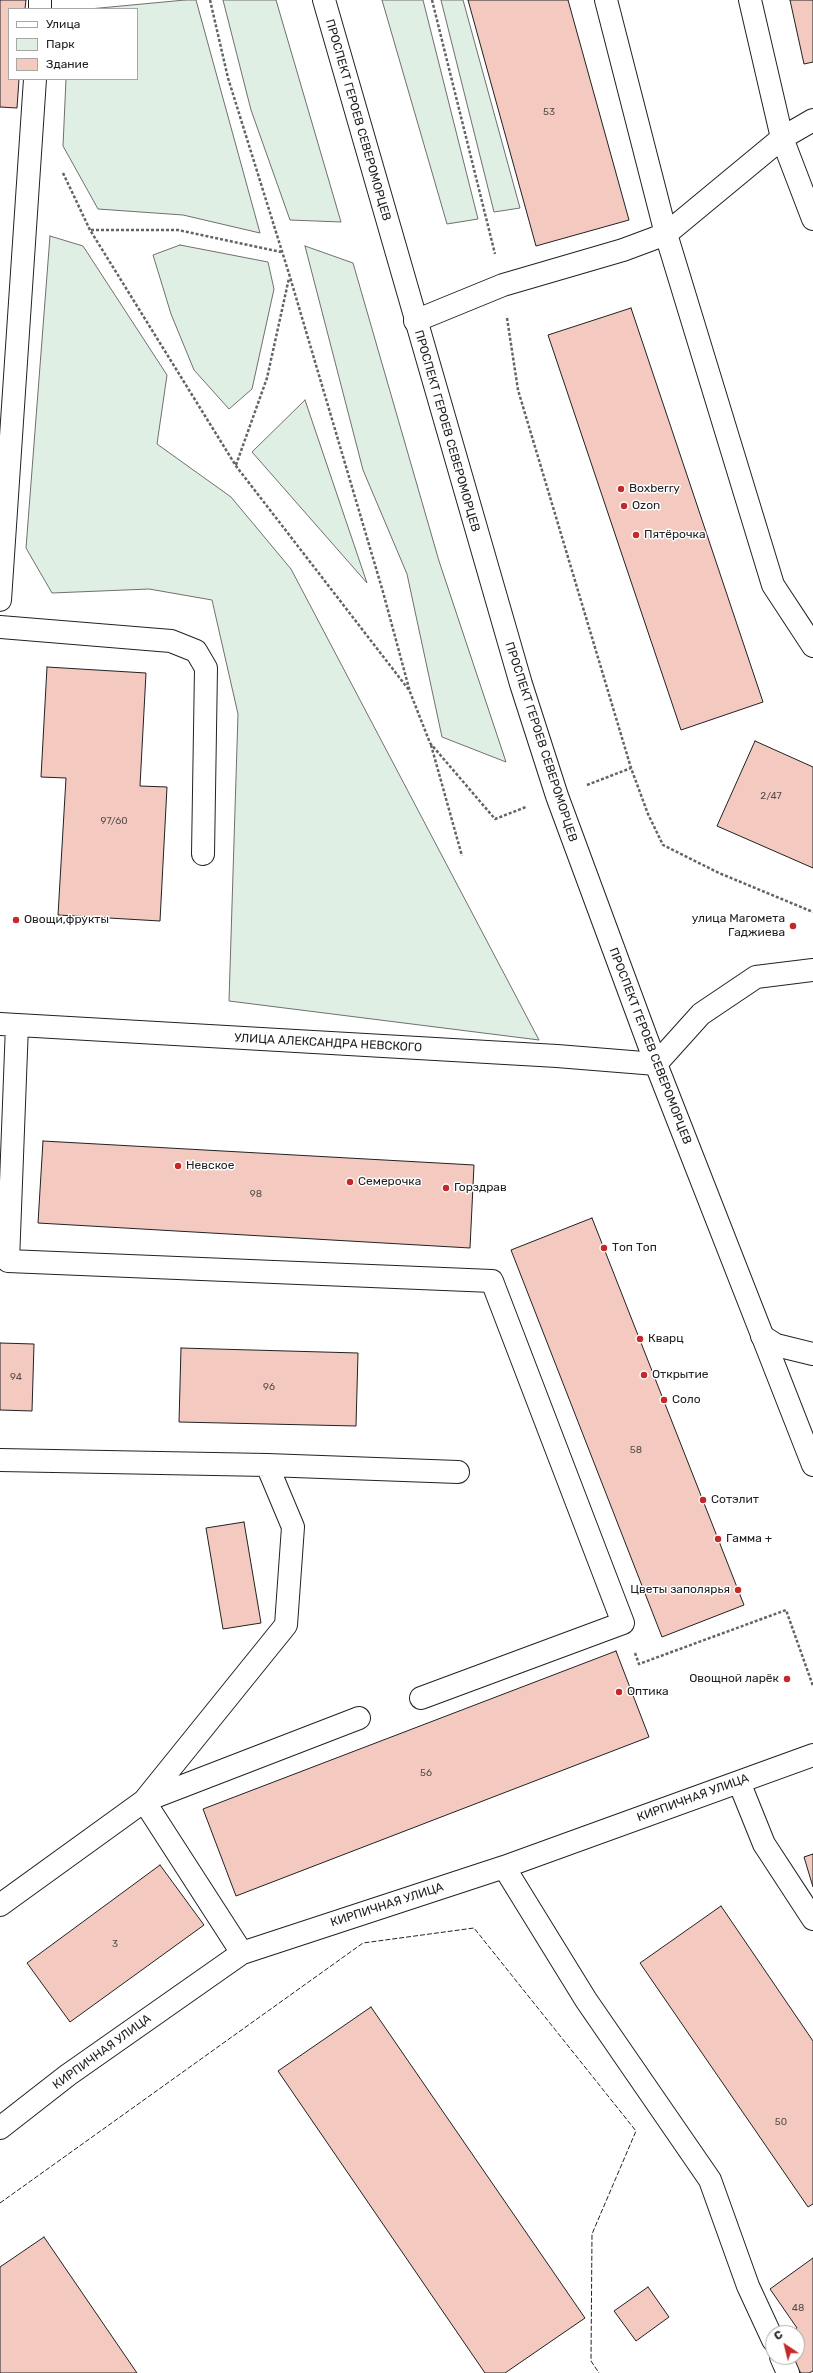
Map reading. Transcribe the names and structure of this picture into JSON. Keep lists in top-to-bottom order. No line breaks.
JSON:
{"streets":{"street":["ПРОСПЕКТ ГЕРОЕВ СЕВЕРОМОРЦЕВ","УЛИЦА АЛЕКСАНДРА НЕВСКОГО","КИРПИЧНАЯ УЛИЦА"]},"crossings":[["ПРОСПЕКТ ГЕРОЕВ СЕВЕРОМОРЦЕВ","УЛИЦА АЛЕКСАНДРА НЕВСКОГО"]],"places":["Boxberry","Ozon","Пятёрочка","Овощи,фрукты","улица Магомета Гаджиева","Невское","Семерочка","Горздрав","Топ Топ","Кварц","Открытие","Соло","Сотэлит","Гамма +","Цветы заполярья","Овощной ларёк","Оптика"],"house_numbers":["53","2/47","97/60","98","94","96","58","56","3","50","48"],"legend":["Улица","Парк","Здание"],"north":"top left"}
